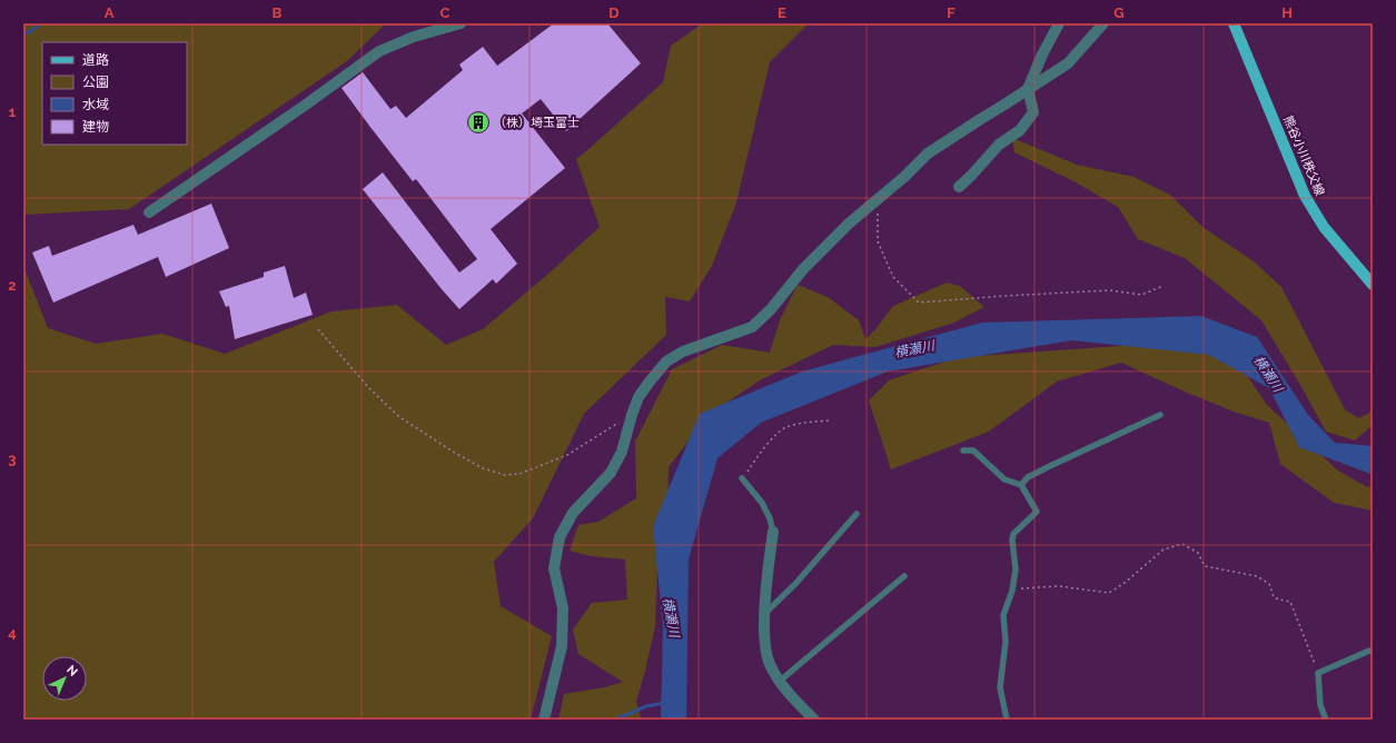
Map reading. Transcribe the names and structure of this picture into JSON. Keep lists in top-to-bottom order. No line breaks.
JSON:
{"streets":{"main road":["熊谷小川秩父線"]},"water":["横瀬川"],"places":{"building":["（株）埼玉富士"]},"legend":["道路","公園","水域","建物"],"north":"top right","grid":{"columns":["A","B","C","D","E","F","G","H"],"rows":["1","2","3","4"]}}
